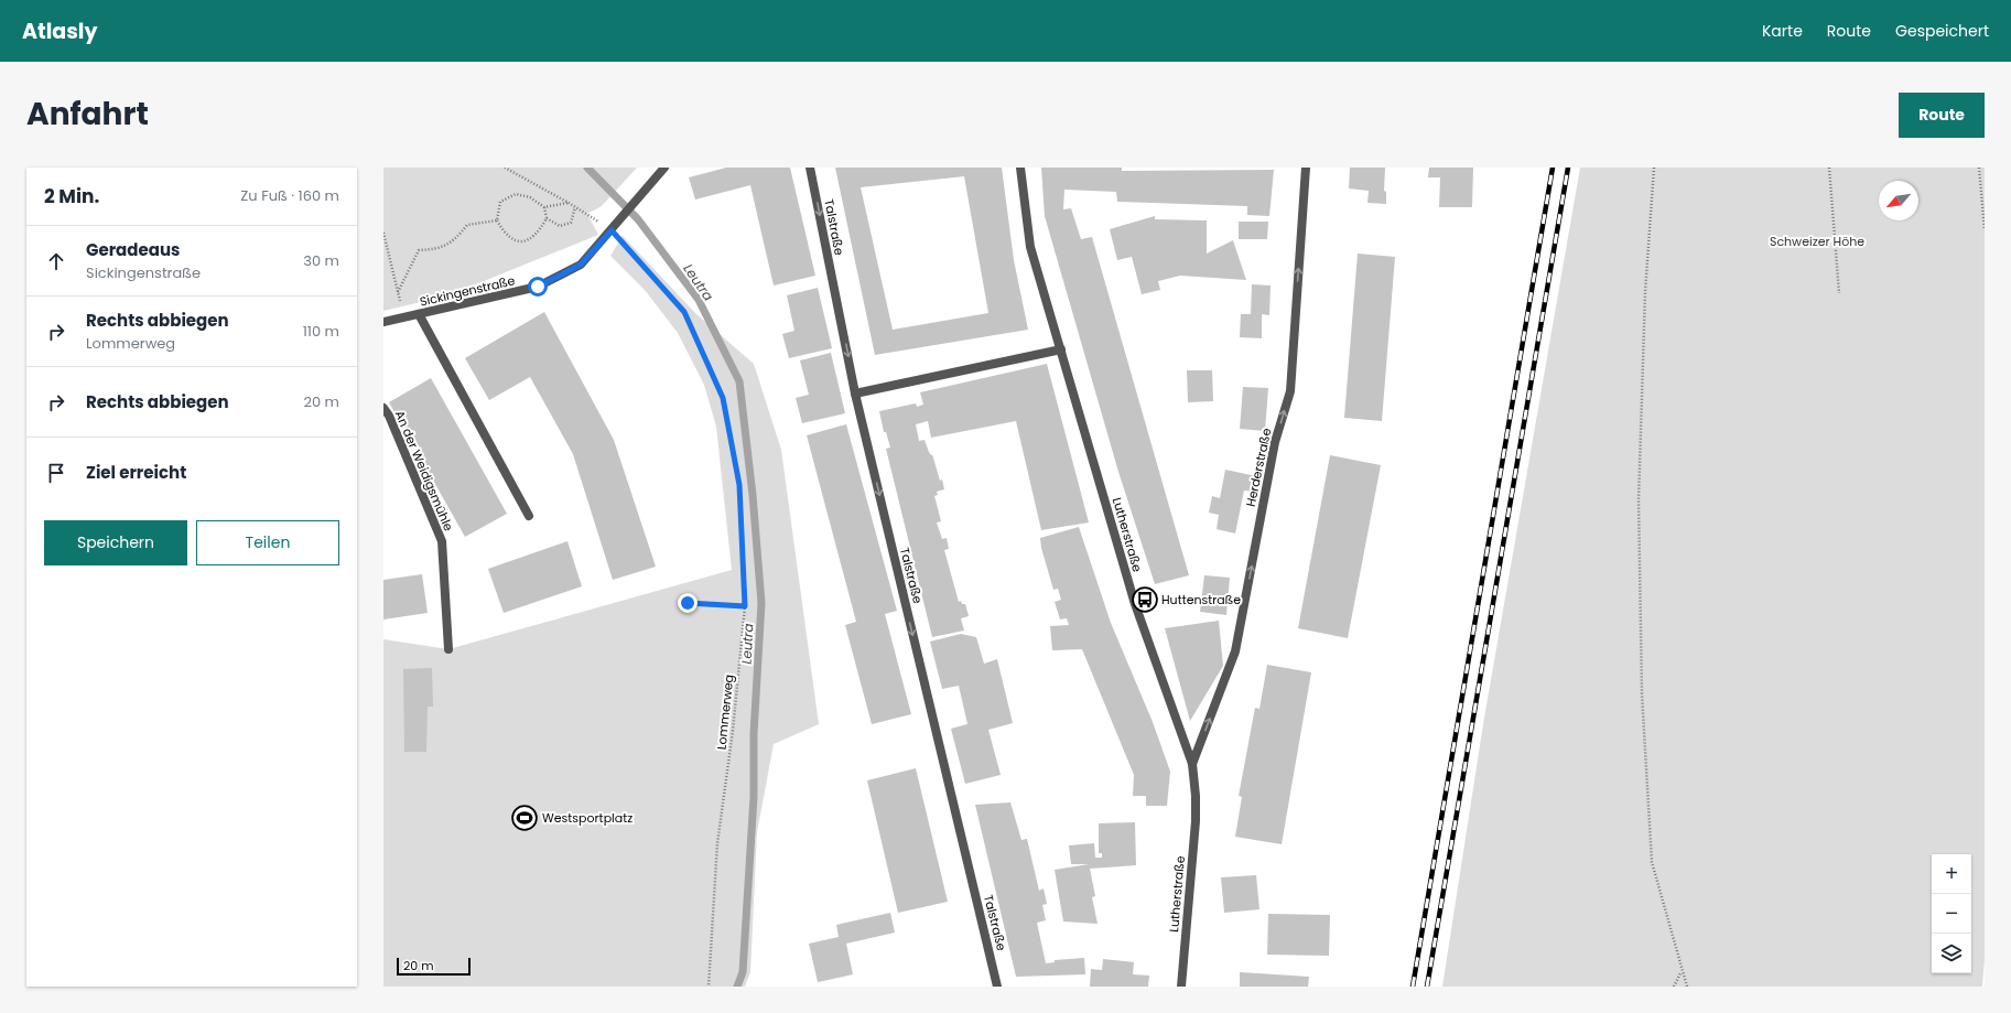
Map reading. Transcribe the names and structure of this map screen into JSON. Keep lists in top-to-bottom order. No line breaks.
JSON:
{"streets":{"street":["Talstraße","Sickingenstraße","Herderstraße","An der Weidigsmühle","Lutherstraße"],"path":["Lommerweg"]},"crossings":[["Sickingenstraße","Lommerweg"],["Herderstraße","Lutherstraße"]],"one_way":["Talstraße","Herderstraße"],"water":["Leutra"],"parks":["Schweizer Höhe"],"places":{"bus stop":["Huttenstraße"],"sports":["Westsportplatz"]},"scale_bar":"20 m","north":"bottom left","page":{"header":"Atlasly","nav":["Karte","Route","Gespeichert"],"title":"Anfahrt","buttons":["Route",["Speichern","Teilen"]],"heading":["2 Min.","Zu Fuß · 160 m"],"list":[["Geradeaus","Sickingenstraße","30 m"],["Rechts abbiegen","Lommerweg","110 m"],["Rechts abbiegen","20 m"],"Ziel erreicht"],"map_buttons":["+","−"],"scale":"20 m"}}
